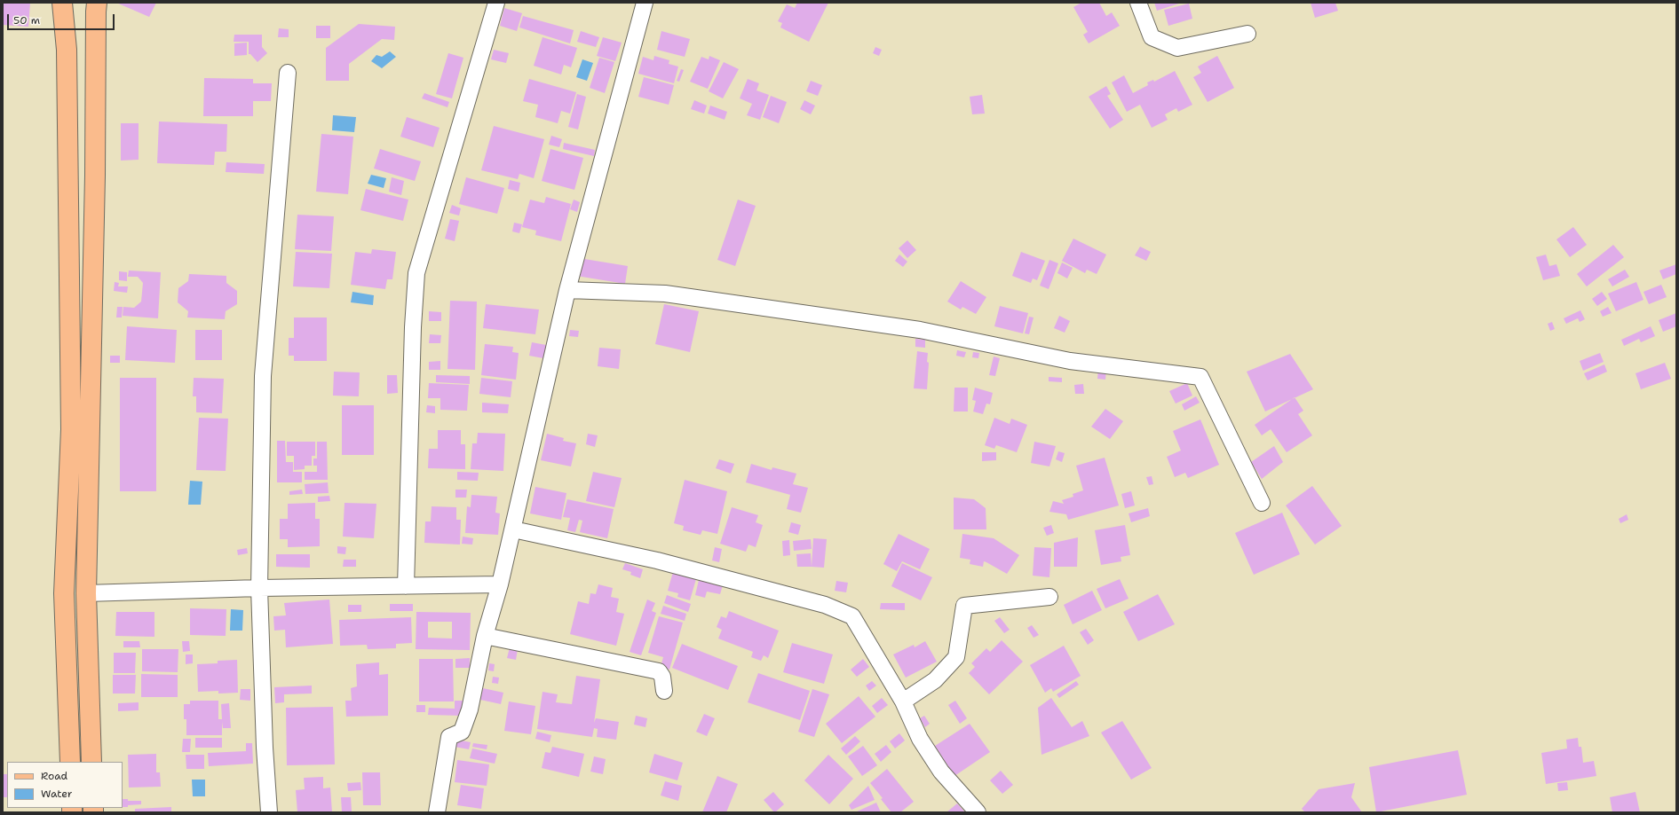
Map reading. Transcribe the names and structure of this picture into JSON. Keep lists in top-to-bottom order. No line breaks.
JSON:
{"legend":["Road","Water"],"scale_bar":"50 m"}
